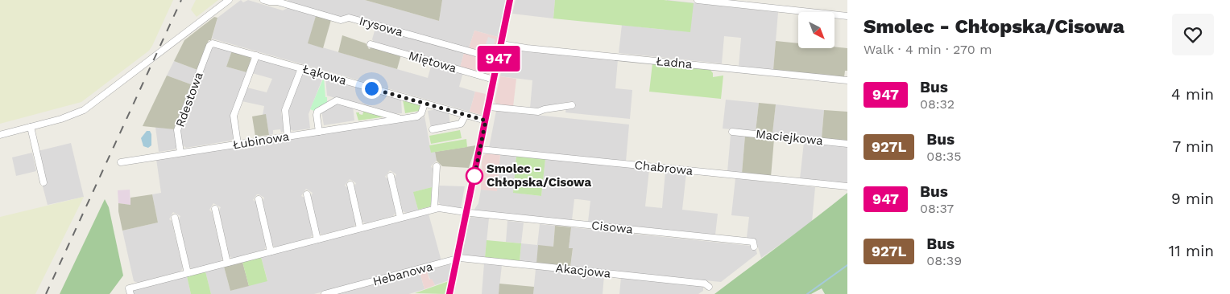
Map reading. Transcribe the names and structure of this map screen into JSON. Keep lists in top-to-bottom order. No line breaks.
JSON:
{"streets":{"street":["Irysowa","Miętowa","Ładna","Łąkowa","Rdestowa","Maciejkowa","Łubinowa","Chabrowa","Cisowa","Akacjowa","Hebanowa"]},"crossings":[["Łąkowa","Rdestowa"],["Łąkowa","Łubinowa"],["Rdestowa","Łubinowa"],["Akacjowa","Hebanowa"]],"places":["Smolec - Chłopska/Cisowa"],"lines":["bus line 947"],"north":"bottom right","page":{"on_map":"947","heading":["Smolec - Chłopska/Cisowa","Walk · 4 min · 270 m"],"list":[{"mark":"947","name":"Bus","note":"08:32","value":"4 min"},{"mark":"927L","name":"Bus","note":"08:35","value":"7 min"},{"mark":"947","name":"Bus","note":"08:37","value":"9 min"},{"mark":"927L","name":"Bus","note":"08:39","value":"11 min"}]}}
